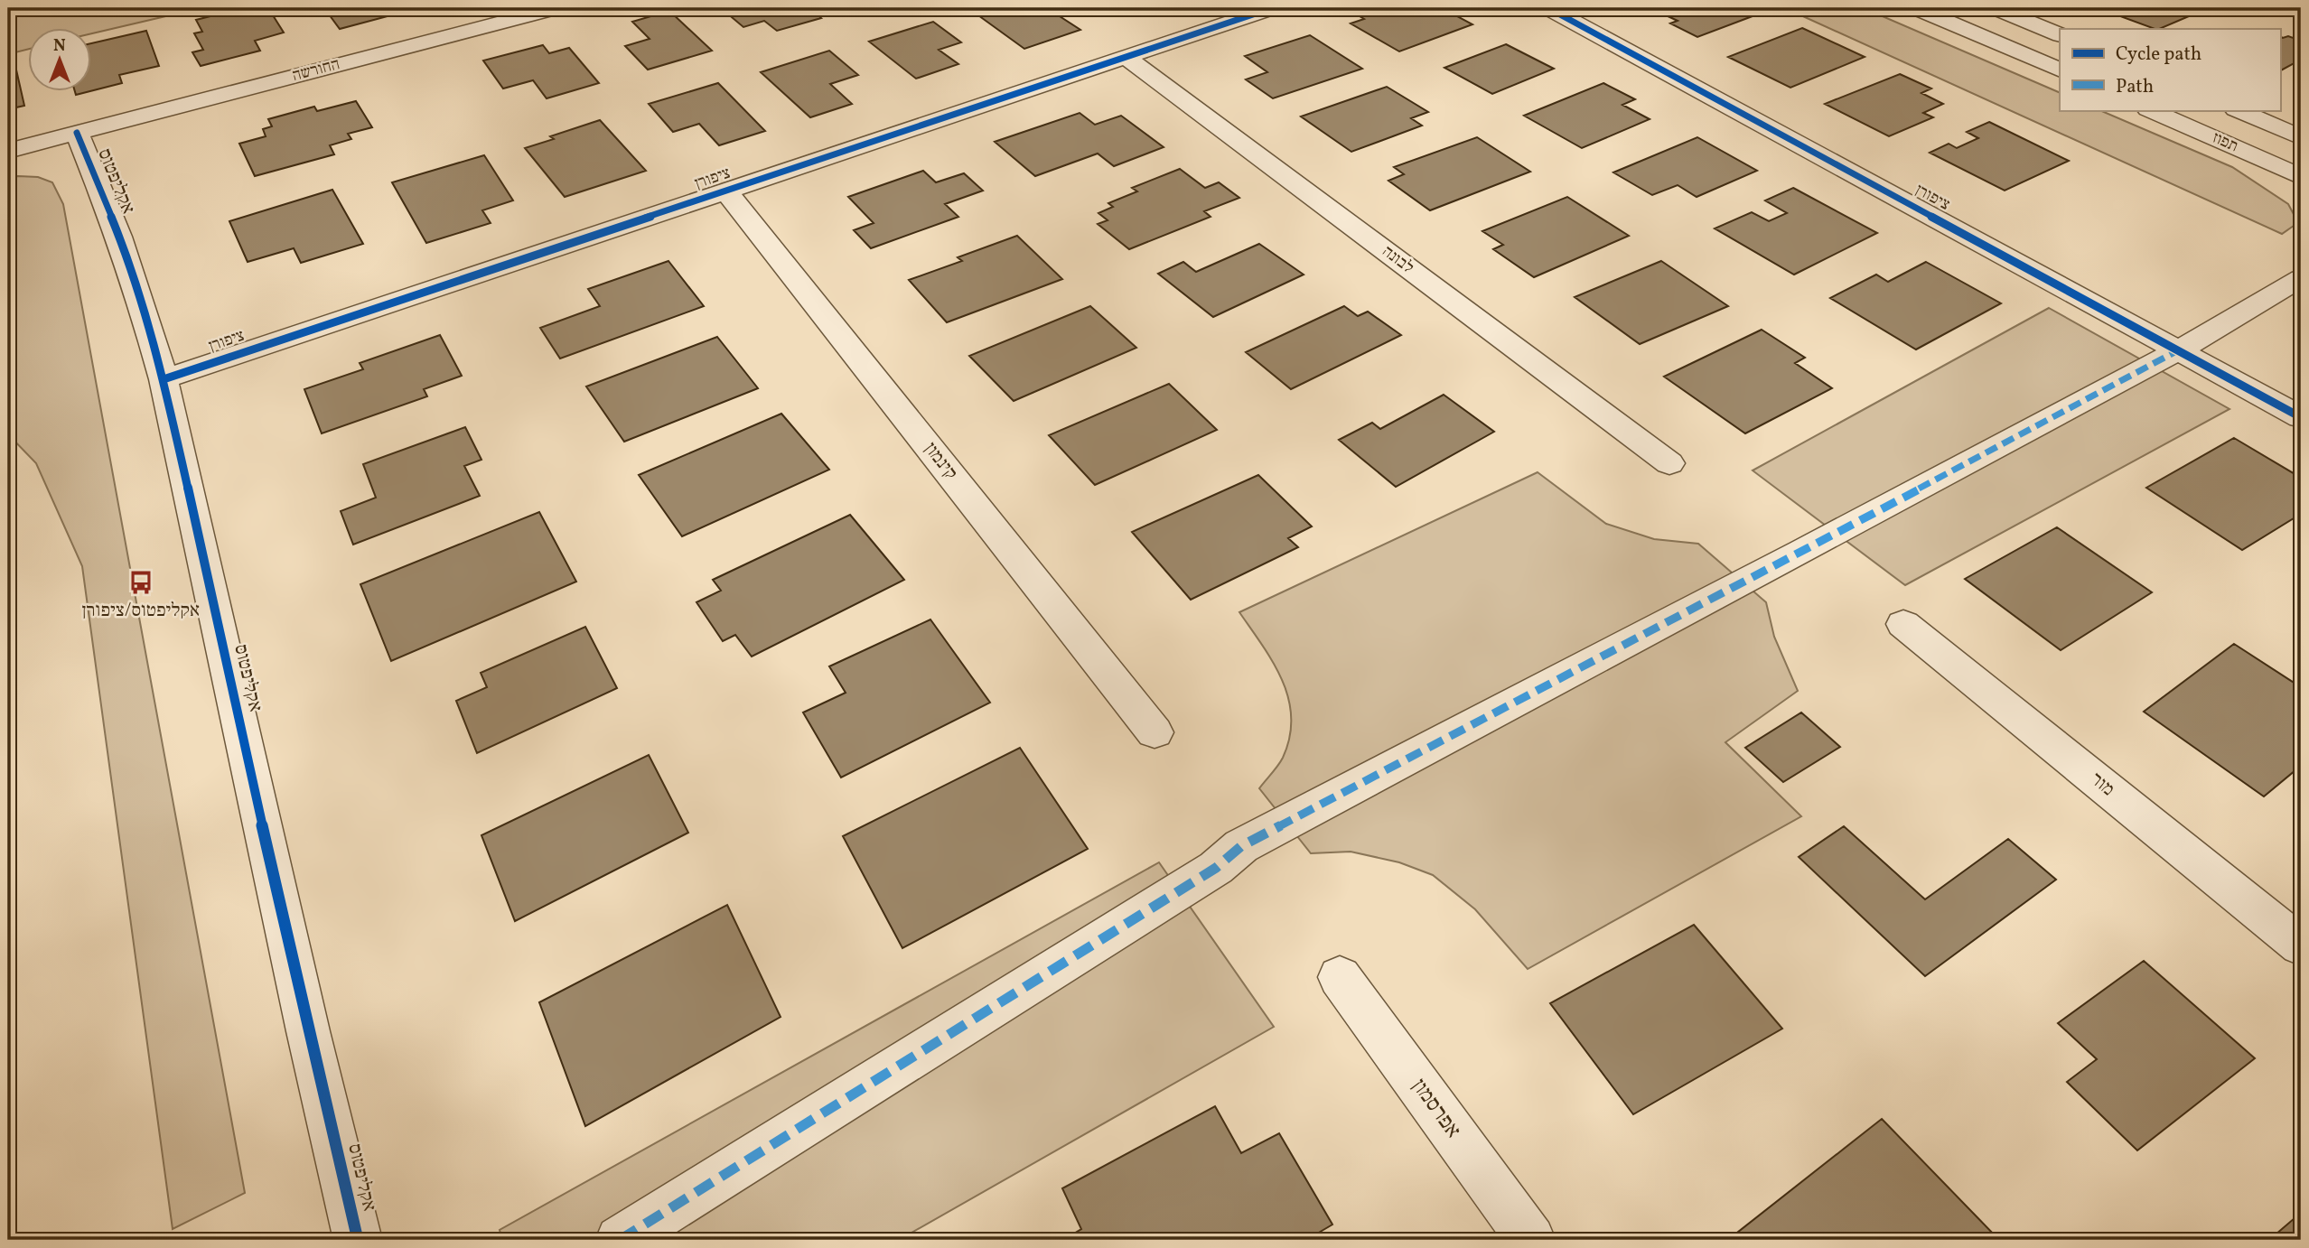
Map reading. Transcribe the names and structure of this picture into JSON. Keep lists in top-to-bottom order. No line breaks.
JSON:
{"streets":{"street":["החורשה","תפוז","ציפורן","אקליפטוס","לבונה","קינמון","מור","אפרסמון"]},"crossings":[["החורשה","אקליפטוס"],["ציפורן","אקליפטוס"],["ציפורן","לבונה"],["ציפורן","קינמון"]],"places":{"bus stop":["אקליפטוס/ציפורן"]},"legend":["Cycle path","Path"],"north":"top"}
